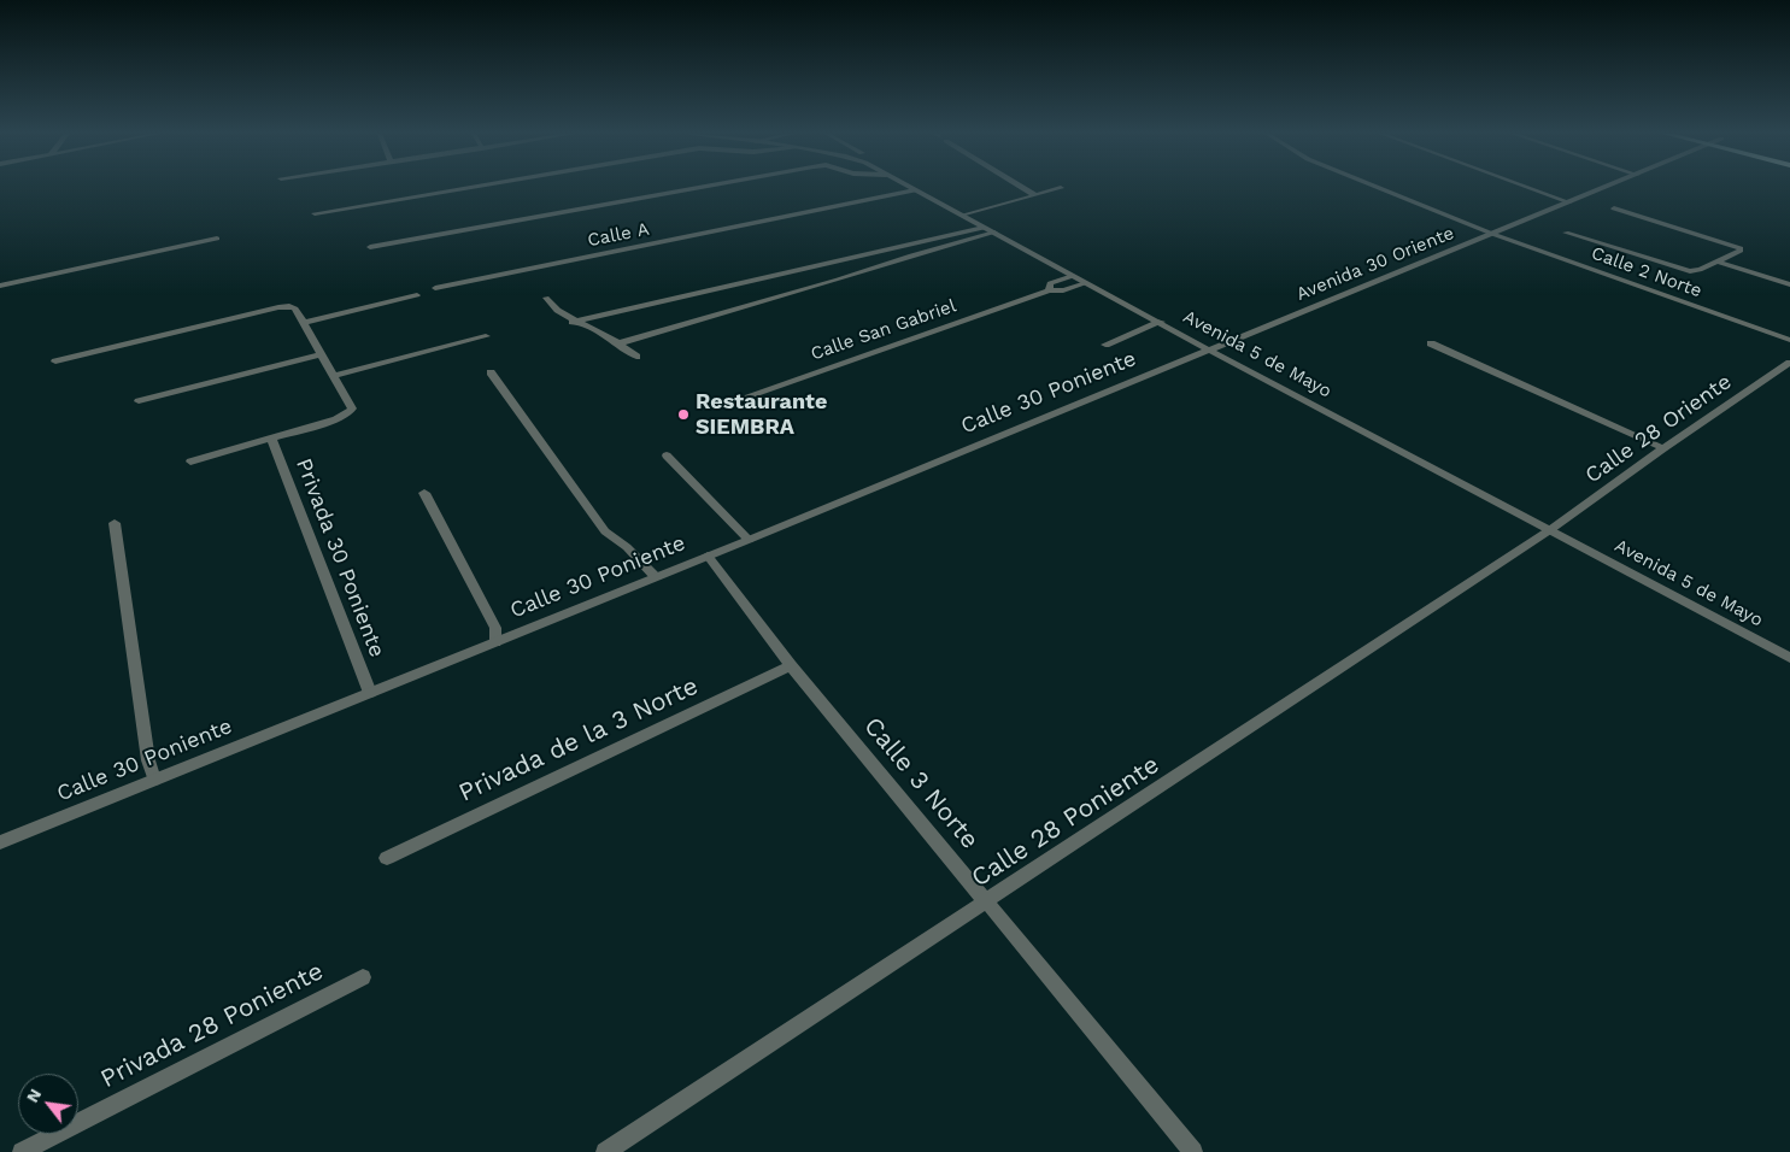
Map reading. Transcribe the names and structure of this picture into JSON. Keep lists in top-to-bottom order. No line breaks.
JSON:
{"streets":{"street":["Calle A","Avenida 30 Oriente","Calle 2 Norte","Calle San Gabriel","Avenida 5 de Mayo","Calle 30 Poniente","Calle 28 Oriente","Privada 30 Poniente","Privada de la 3 Norte","Calle 3 Norte","Calle 28 Poniente","Privada 28 Poniente"]},"crossings":[["Calle A","Avenida 5 de Mayo"],["Avenida 30 Oriente","Calle 2 Norte"],["Avenida 30 Oriente","Avenida 5 de Mayo"],["Avenida 30 Oriente","Calle 30 Poniente"],["Calle San Gabriel","Avenida 5 de Mayo"],["Avenida 5 de Mayo","Calle 30 Poniente"],["Avenida 5 de Mayo","Calle 28 Oriente"],["Avenida 5 de Mayo","Calle 28 Poniente"],["Calle 30 Poniente","Privada 30 Poniente"],["Calle 30 Poniente","Calle 3 Norte"],["Calle 28 Oriente","Calle 28 Poniente"],["Privada de la 3 Norte","Calle 3 Norte"],["Calle 3 Norte","Calle 28 Poniente"]],"places":["Restaurante SIEMBRA"],"north":"top left"}
